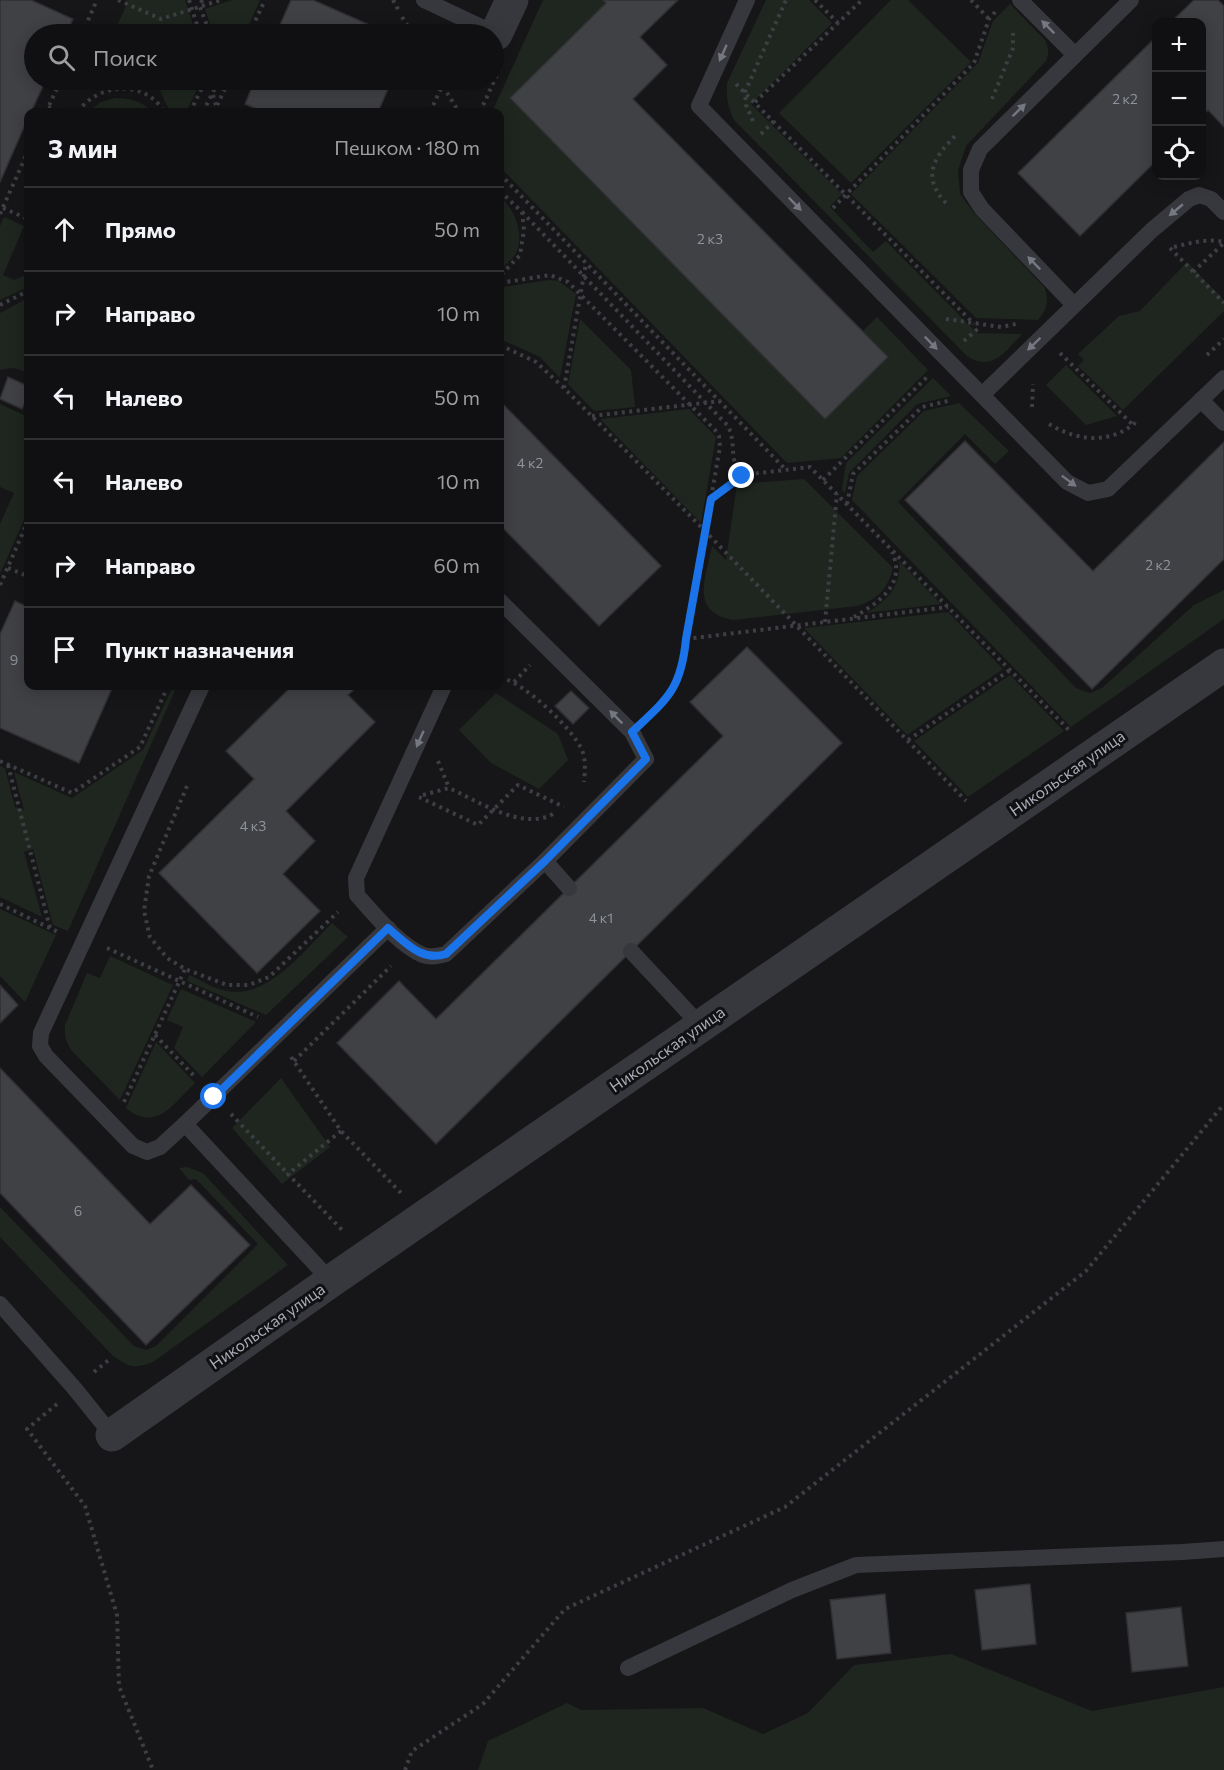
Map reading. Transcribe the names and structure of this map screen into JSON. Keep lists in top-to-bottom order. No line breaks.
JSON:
{"streets":{"street":["Никольская улица"]},"house_numbers":["2 к2","2 к3","4 к2","2 к2","9","4 к3","4 к1","6"],"page":{"map_buttons":["+","−"],"search":"Поиск","heading":["3 мин","Пешком · 180 m"],"list":[["Прямо","50 m"],["Направо","10 m"],["Налево","50 m"],["Налево","10 m"],["Направо","60 m"],"Пункт назначения"]}}
